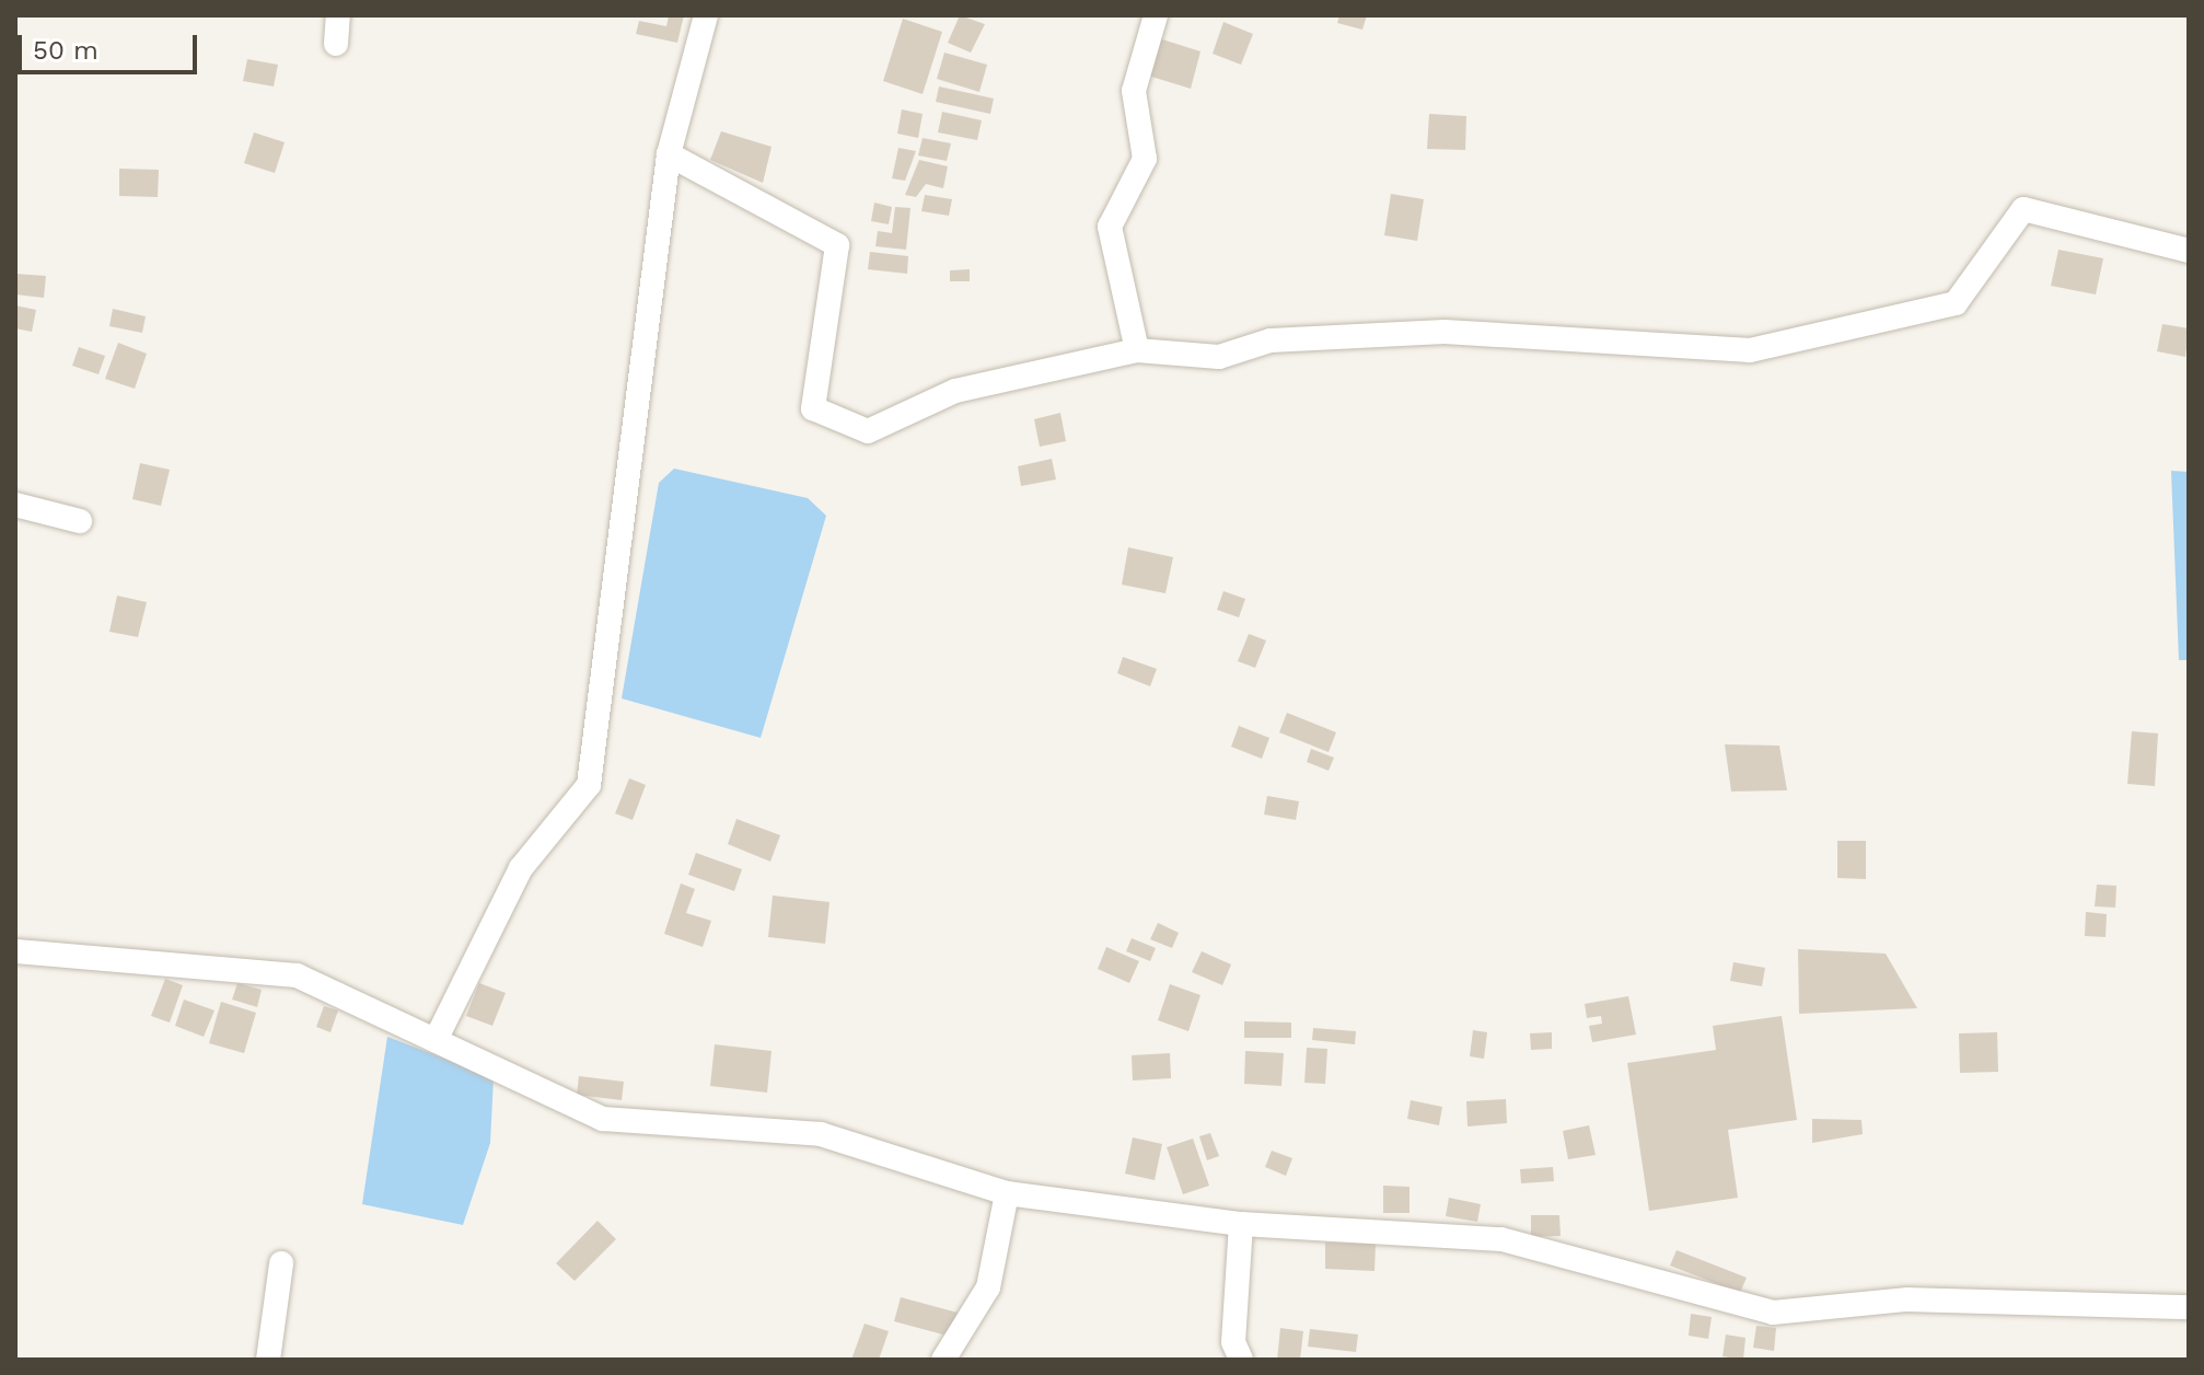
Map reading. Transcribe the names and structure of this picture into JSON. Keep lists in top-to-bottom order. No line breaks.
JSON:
{"scale_bar":"50 m"}
